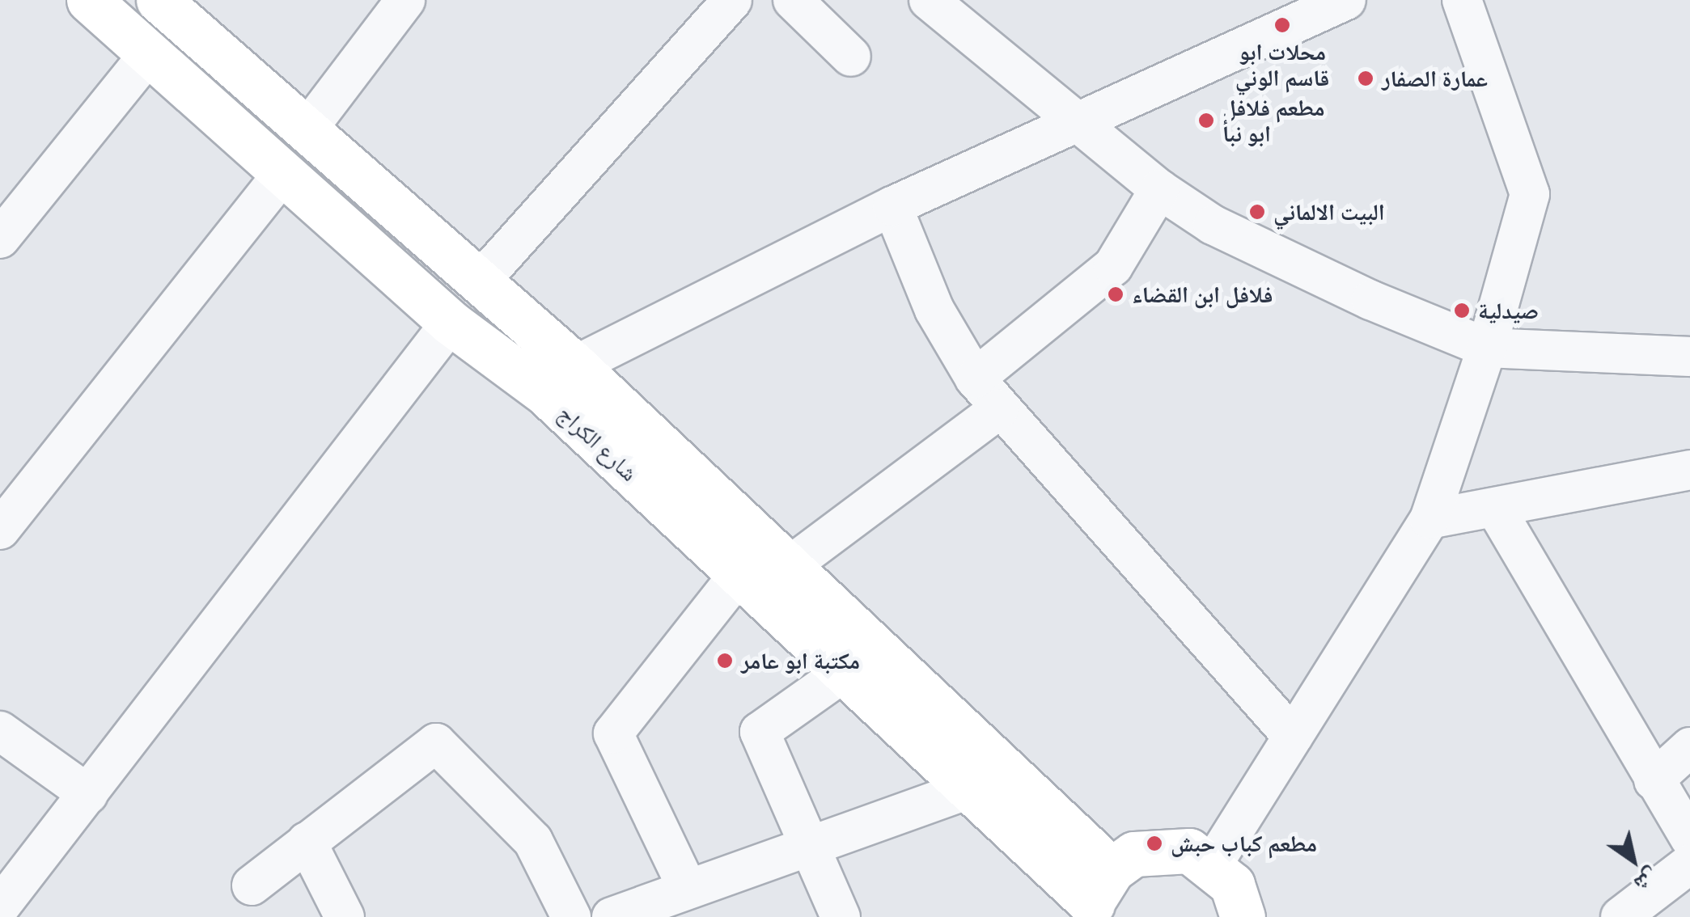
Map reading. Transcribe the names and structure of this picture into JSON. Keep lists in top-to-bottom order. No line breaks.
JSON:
{"streets":{"main road":["شارع الكراج"]},"places":["محلات ابو قاسم الوني","عمارة الصفار","مطعم فلافل ابو نبأ","البيت الالماني","فلافل ابن القضاء","صيدلية","مكتبة ابو عامر","مطعم كباب حبش"],"north":"bottom right"}
